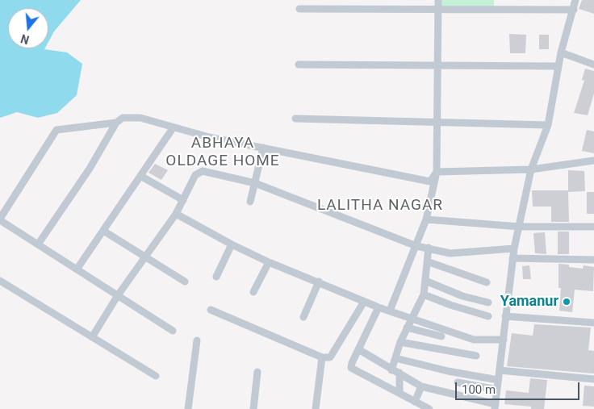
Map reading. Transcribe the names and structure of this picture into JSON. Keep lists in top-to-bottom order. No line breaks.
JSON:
{"districts":["ABHAYA OLDAGE HOME","LALITHA NAGAR"],"places":["Yamanur"],"scale_bar":"100 m","north":"bottom"}
